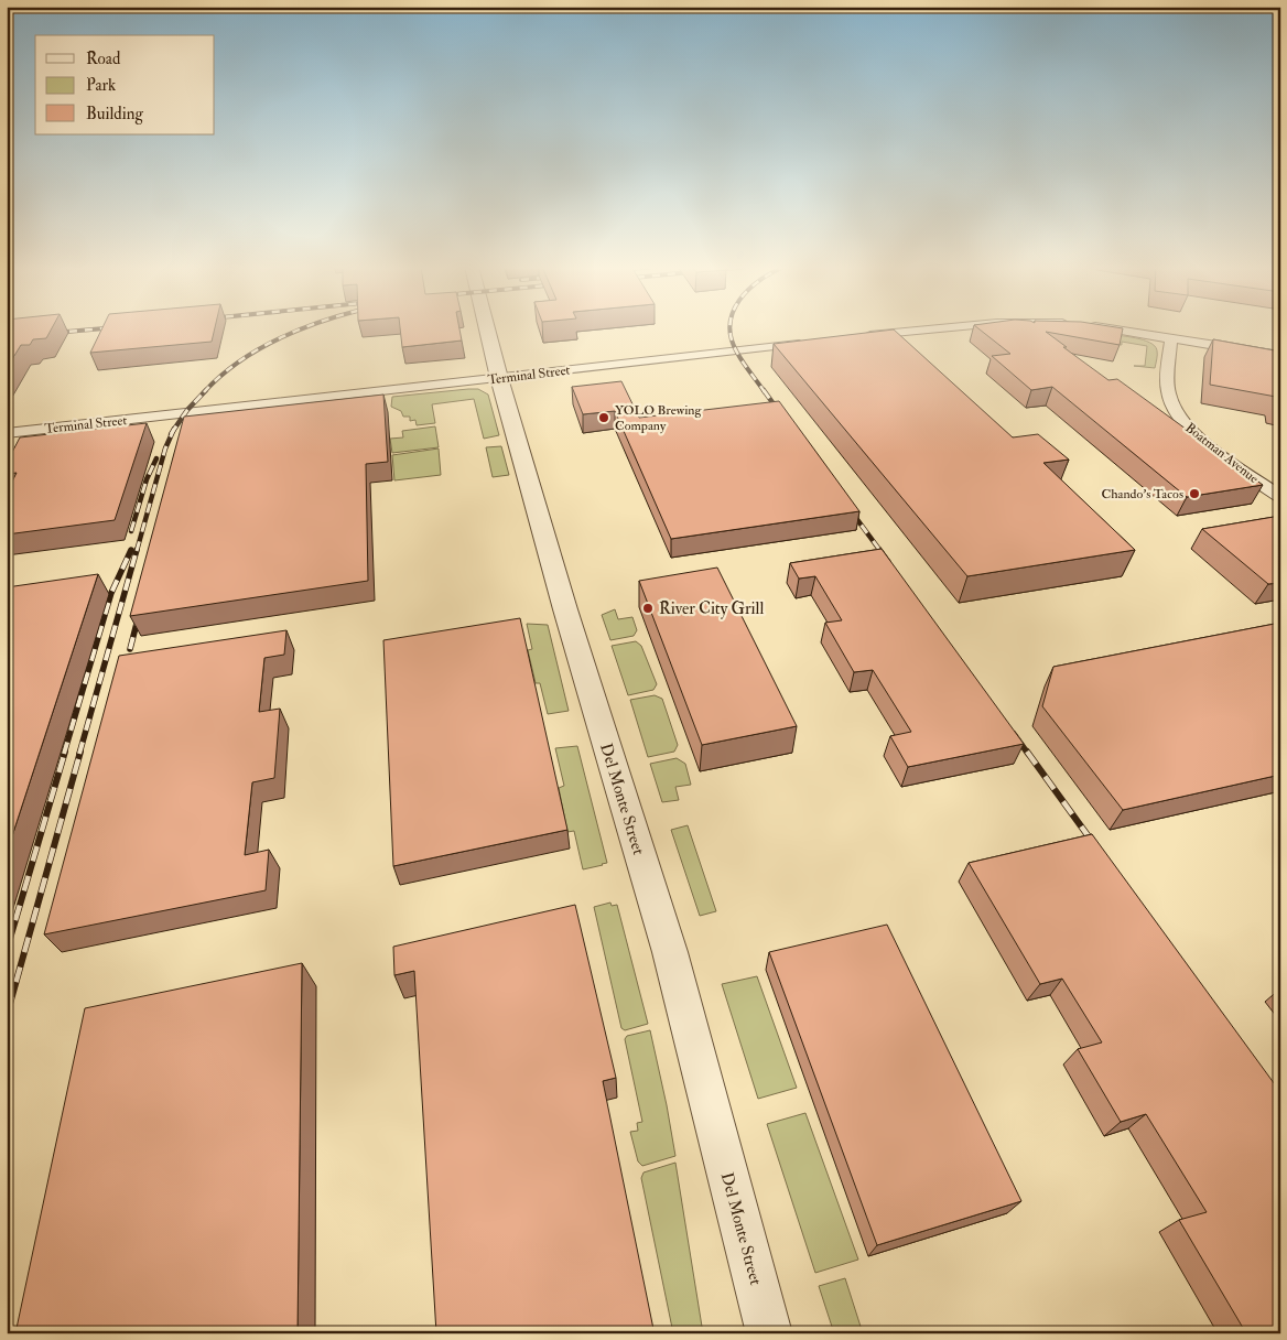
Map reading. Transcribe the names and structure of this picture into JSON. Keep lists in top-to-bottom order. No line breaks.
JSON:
{"streets":{"street":["Terminal Street","Boatman Avenue","Del Monte Street"]},"crossings":[["Terminal Street","Del Monte Street"]],"places":["YOLO Brewing Company","Chando's Tacos","River City Grill"],"legend":["Road","Park","Building"]}
